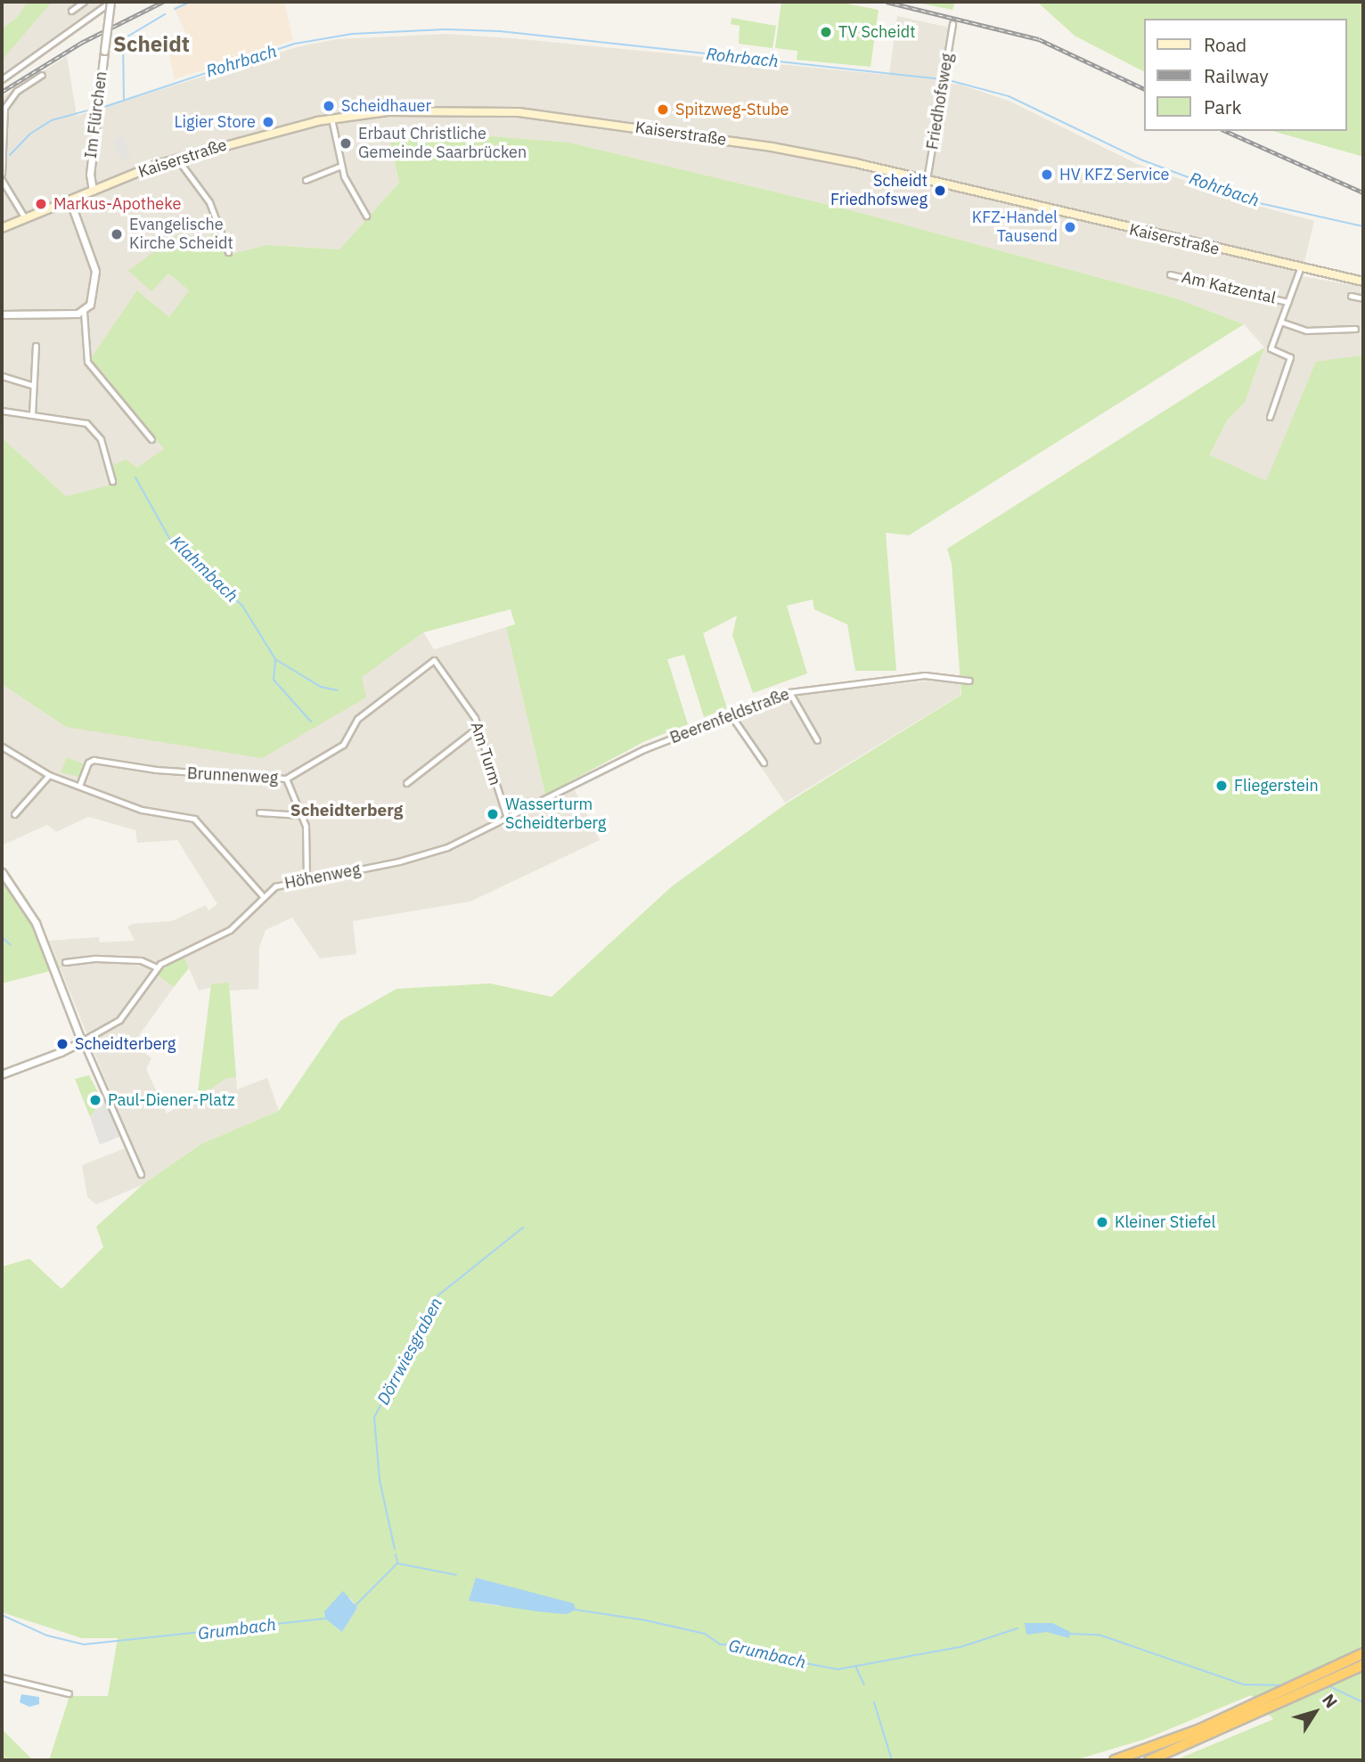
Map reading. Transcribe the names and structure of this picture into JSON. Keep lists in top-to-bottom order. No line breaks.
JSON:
{"streets":{"main road":["Kaiserstraße"],"street":["Friedhofsweg","Im Flürchen","Am Katzental","Beerenfeldstraße","Am Turm","Brunnenweg","Höhenweg"]},"crossings":[["Friedhofsweg","Kaiserstraße"],["Im Flürchen","Kaiserstraße"],["Beerenfeldstraße","Am Turm"],["Beerenfeldstraße","Höhenweg"],["Am Turm","Brunnenweg"],["Am Turm","Höhenweg"]],"districts":["Scheidt","Scheidterberg"],"water":["Rohrbach","Klahmbach","Dörrwiesgraben","Grumbach"],"places":["TV Scheidt","Scheidhauer","Spitzweg-Stube","Ligier Store","Erbaut Christliche Gemeinde Saarbrücken","HV KFZ Service","Scheidt Friedhofsweg","Markus-Apotheke","KFZ-Handel Tausend","Evangelische Kirche Scheidt","Fliegerstein","Wasserturm Scheidterberg","Scheidterberg","Paul-Diener-Platz","Kleiner Stiefel"],"legend":["Road","Railway","Park"],"north":"top right"}
